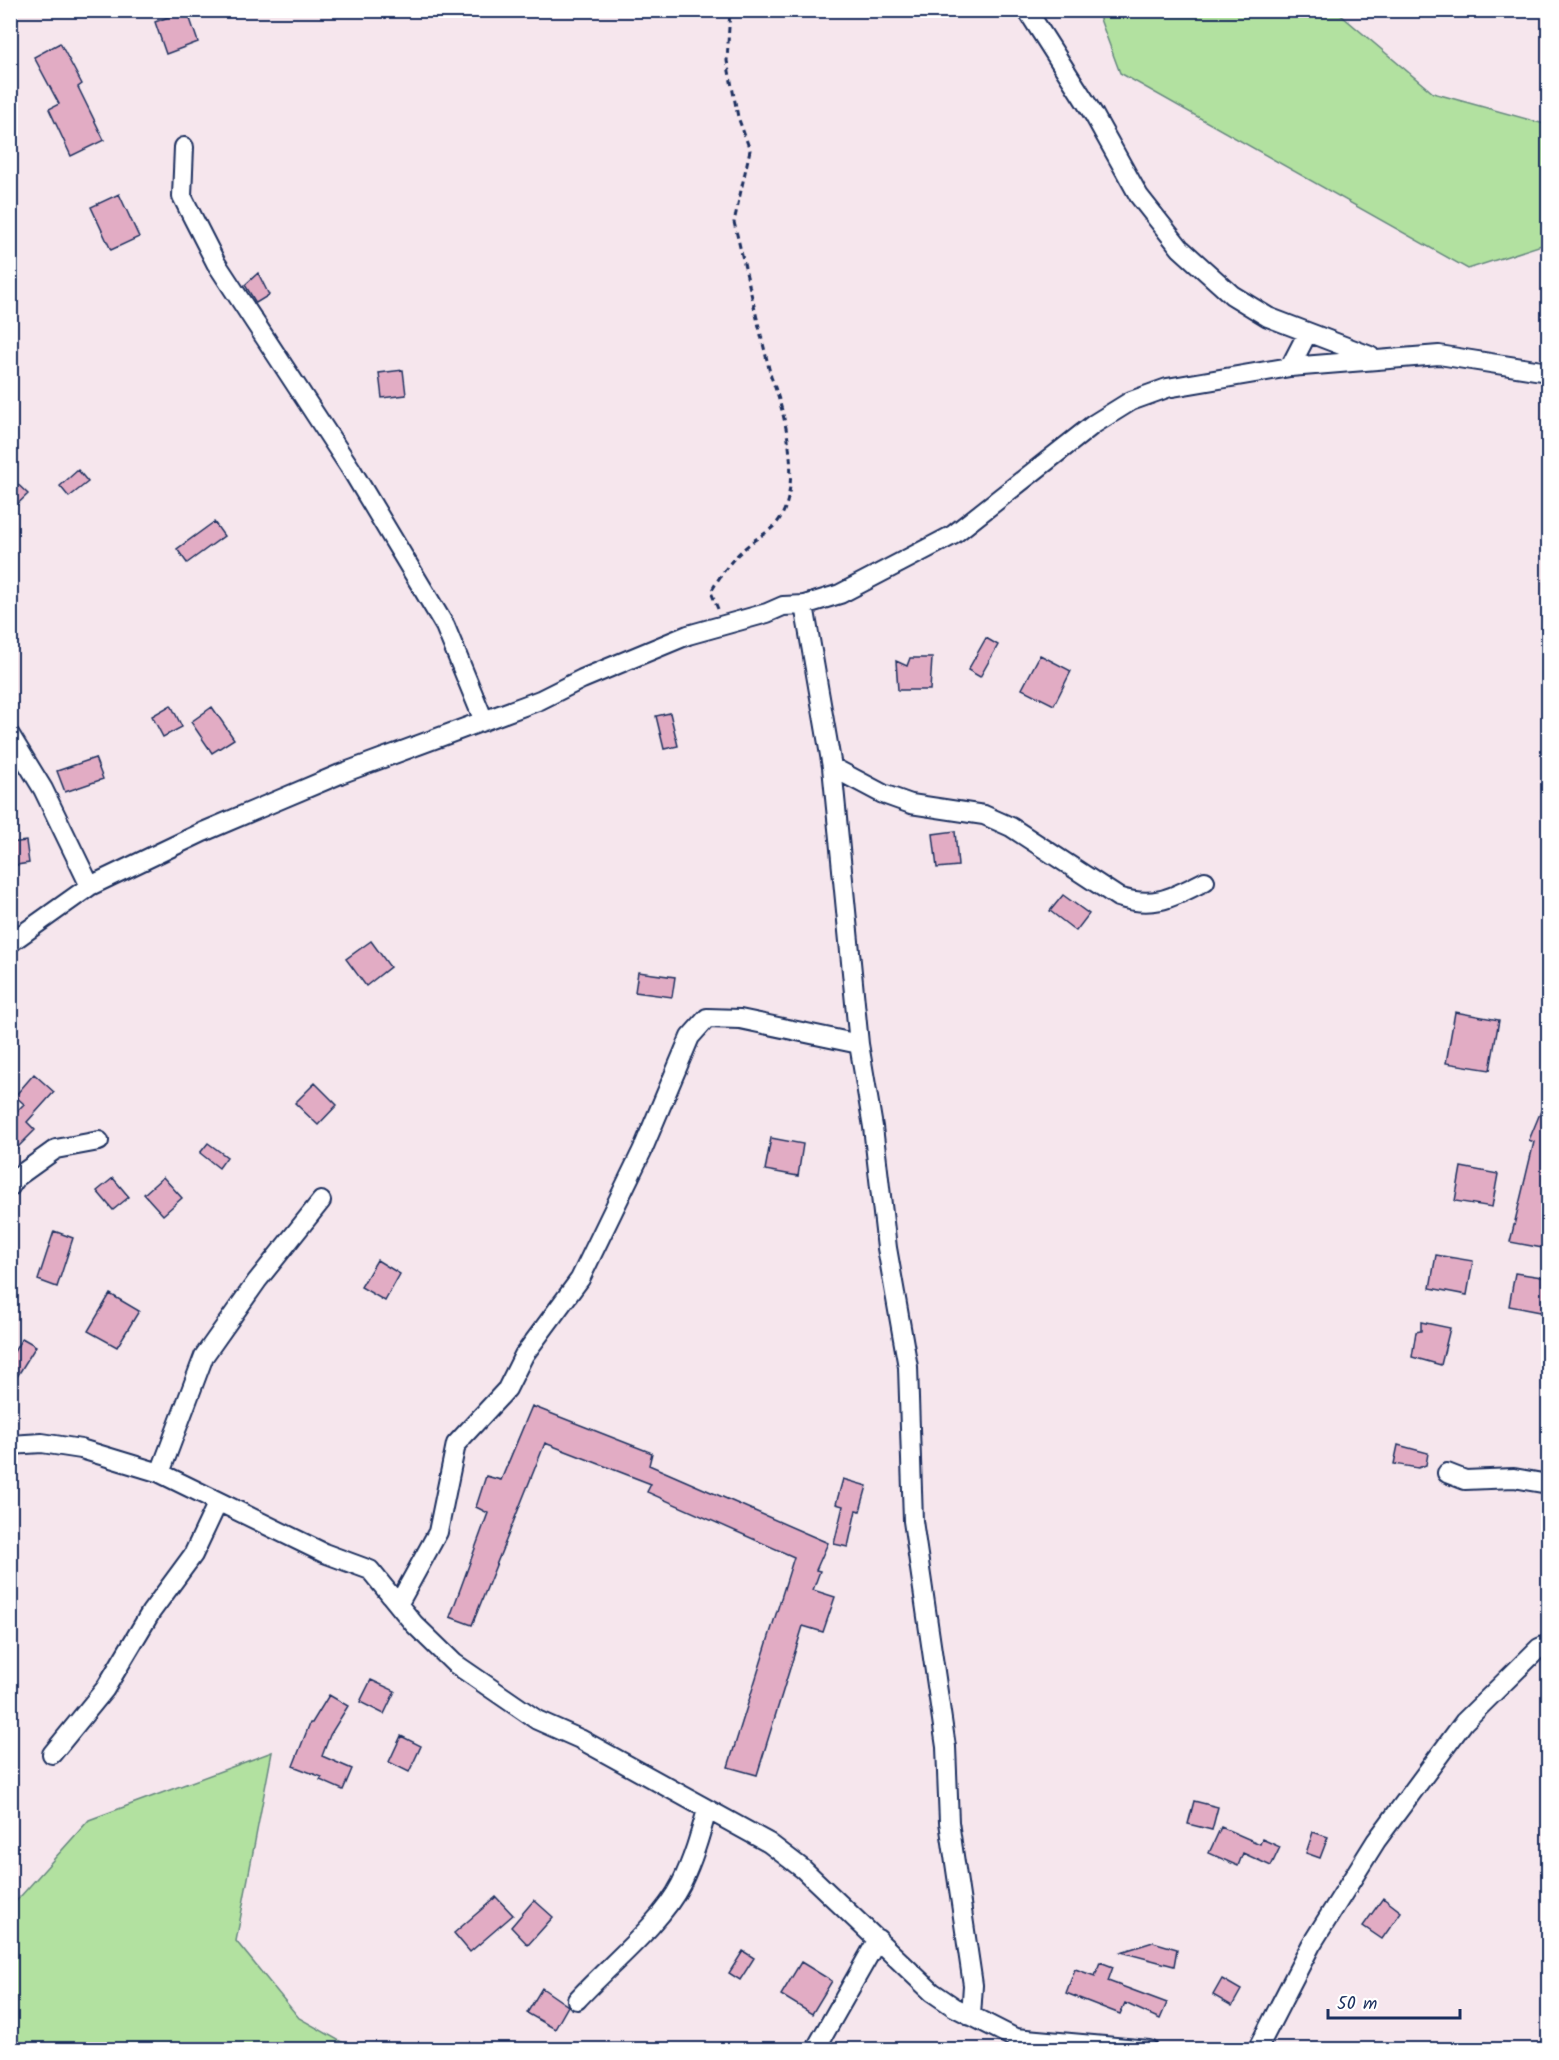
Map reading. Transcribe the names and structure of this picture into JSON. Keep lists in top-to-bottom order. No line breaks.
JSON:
{"scale_bar":"50 m"}
